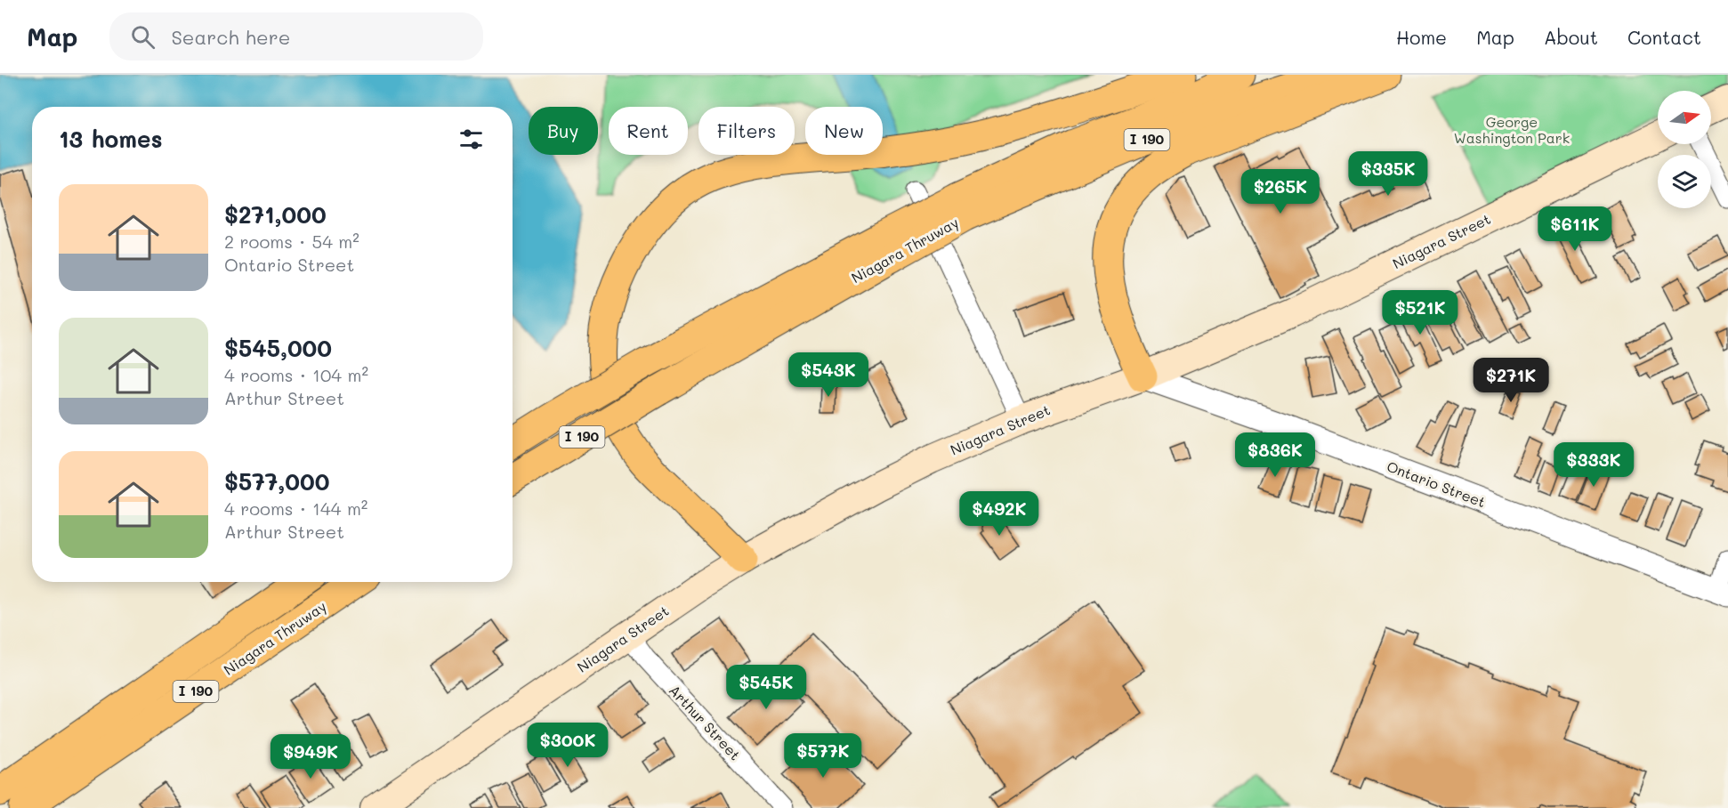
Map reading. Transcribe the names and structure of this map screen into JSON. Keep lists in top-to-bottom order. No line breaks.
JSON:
{"streets":{"highway":["I 190","Niagara Thruway"],"main road":["Niagara Street"],"street":["Ontario Street","Arthur Street"]},"crossings":[["Niagara Street","Ontario Street"],["Niagara Street","Arthur Street"]],"parks":["George Washington Park"],"north":"right","page":{"header":"Map","search":"Search here","nav":["Home","Map","About","Contact"],"chip":["Buy","Rent","Filters","New"],"heading":"13 homes","price":["$335K","$265K","$611K","$521K","$543K","$271K","$836K","$333K","$492K","$545K","$300K","$577K","$949K"],"list":[{"name":"$271,000","note":"2 rooms · 54 m² · Ontario Street"},{"name":"$545,000","note":"4 rooms · 104 m² · Arthur Street"},{"name":"$577,000","note":"4 rooms · 144 m² · Arthur Street"}]}}
